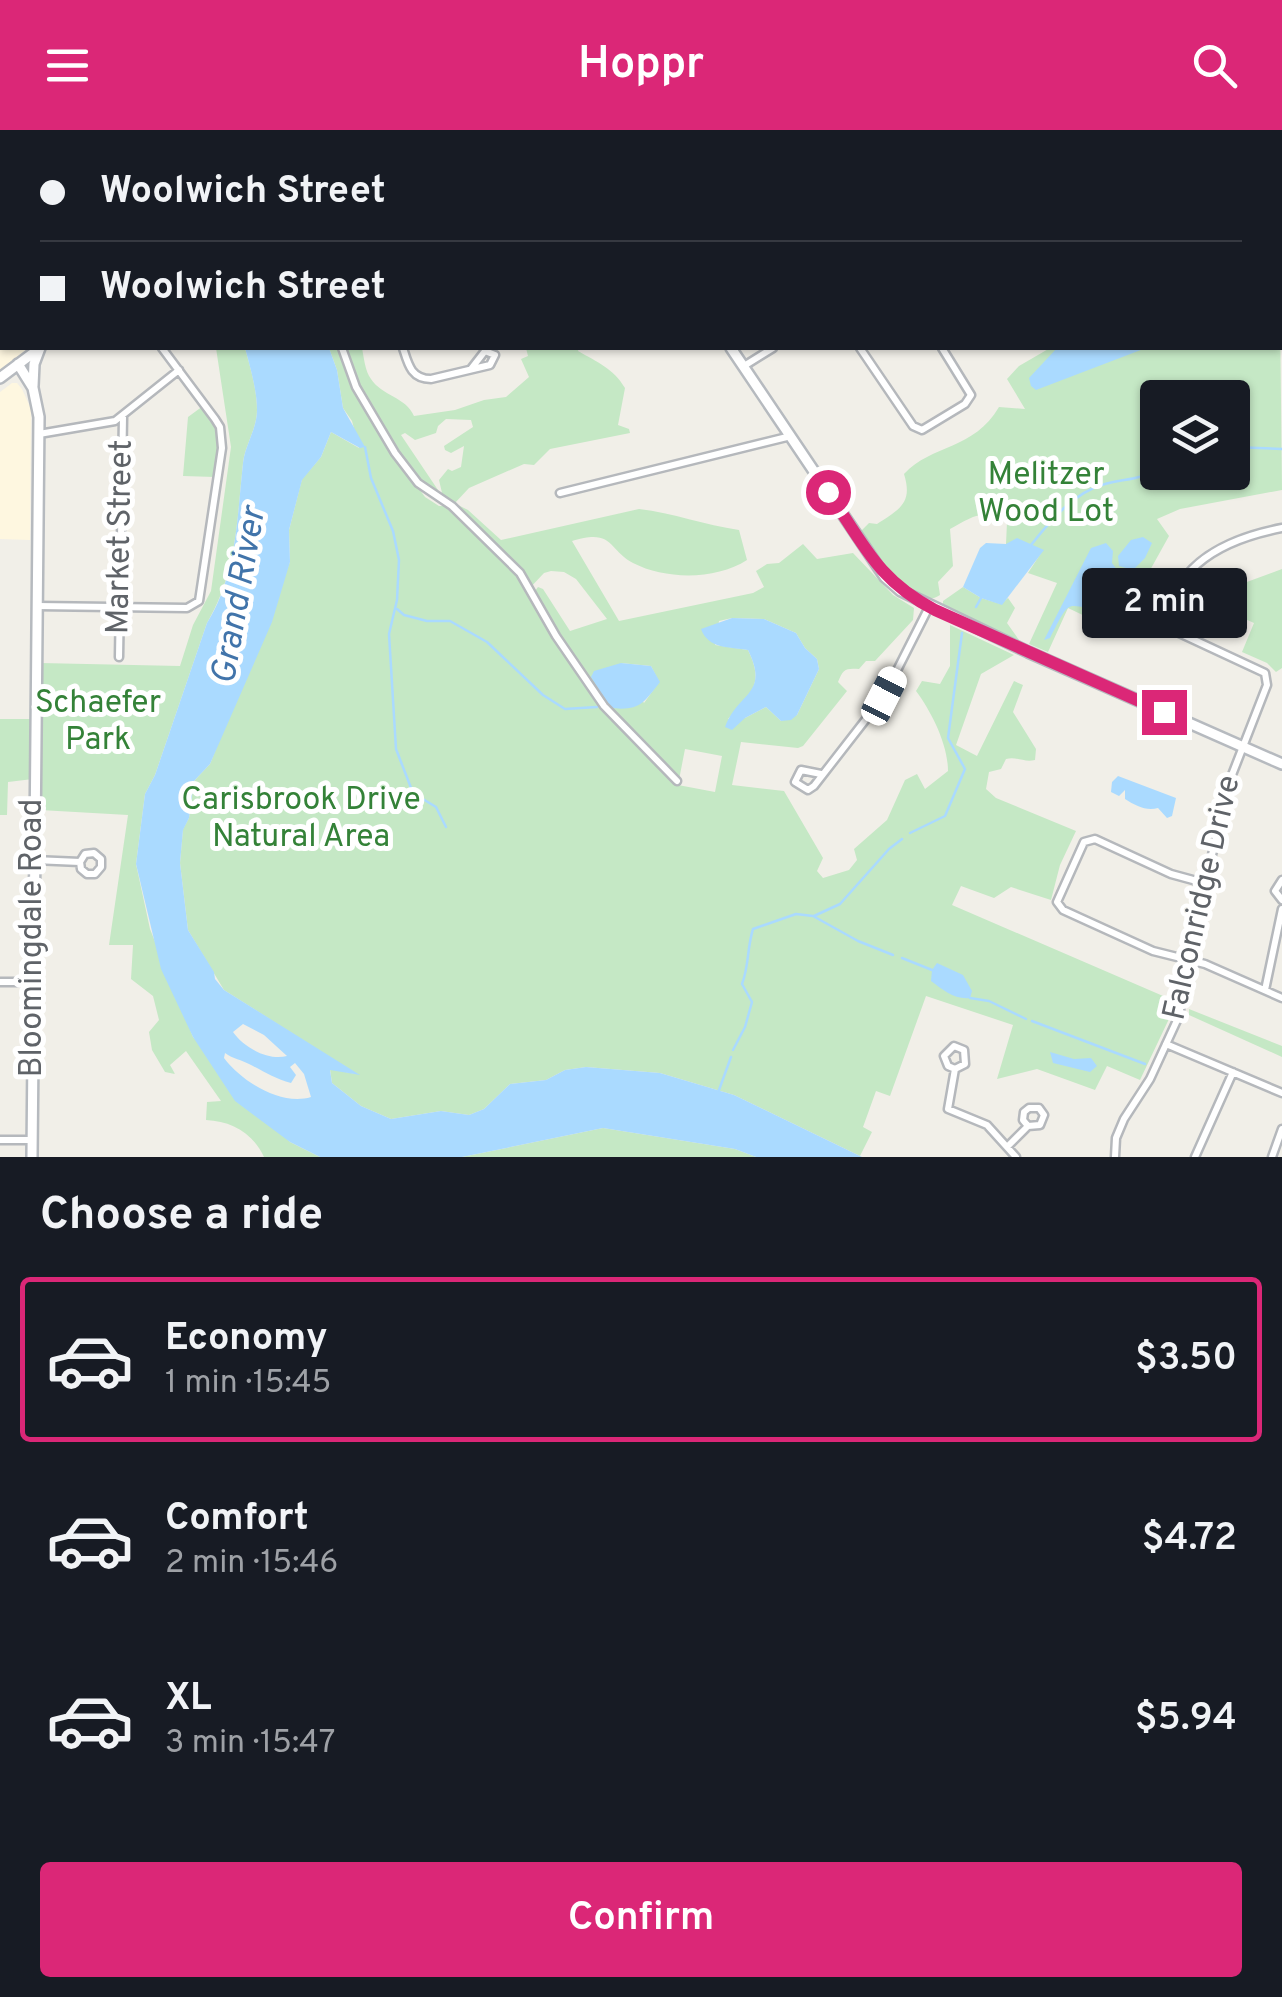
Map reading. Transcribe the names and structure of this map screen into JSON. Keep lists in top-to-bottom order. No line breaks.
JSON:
{"streets":{"main road":["Bloomingdale Road"],"street":["Market Street","Falconridge Drive"]},"water":["Grand River"],"parks":["Melitzer Wood Lot","Schaefer Park","Carisbrook Drive Natural Area"],"page":{"header":"Hoppr","banner":["Woolwich Street","Woolwich Street"],"bubble":"2 min","heading":"Choose a ride","list":[{"name":"Economy","note":"1 min · 15:45","value":"$3.50"},{"name":"Comfort","note":"2 min · 15:46","value":"$4.72"},{"name":"XL","note":"3 min · 15:47","value":"$5.94"}],"buttons":"Confirm"}}
